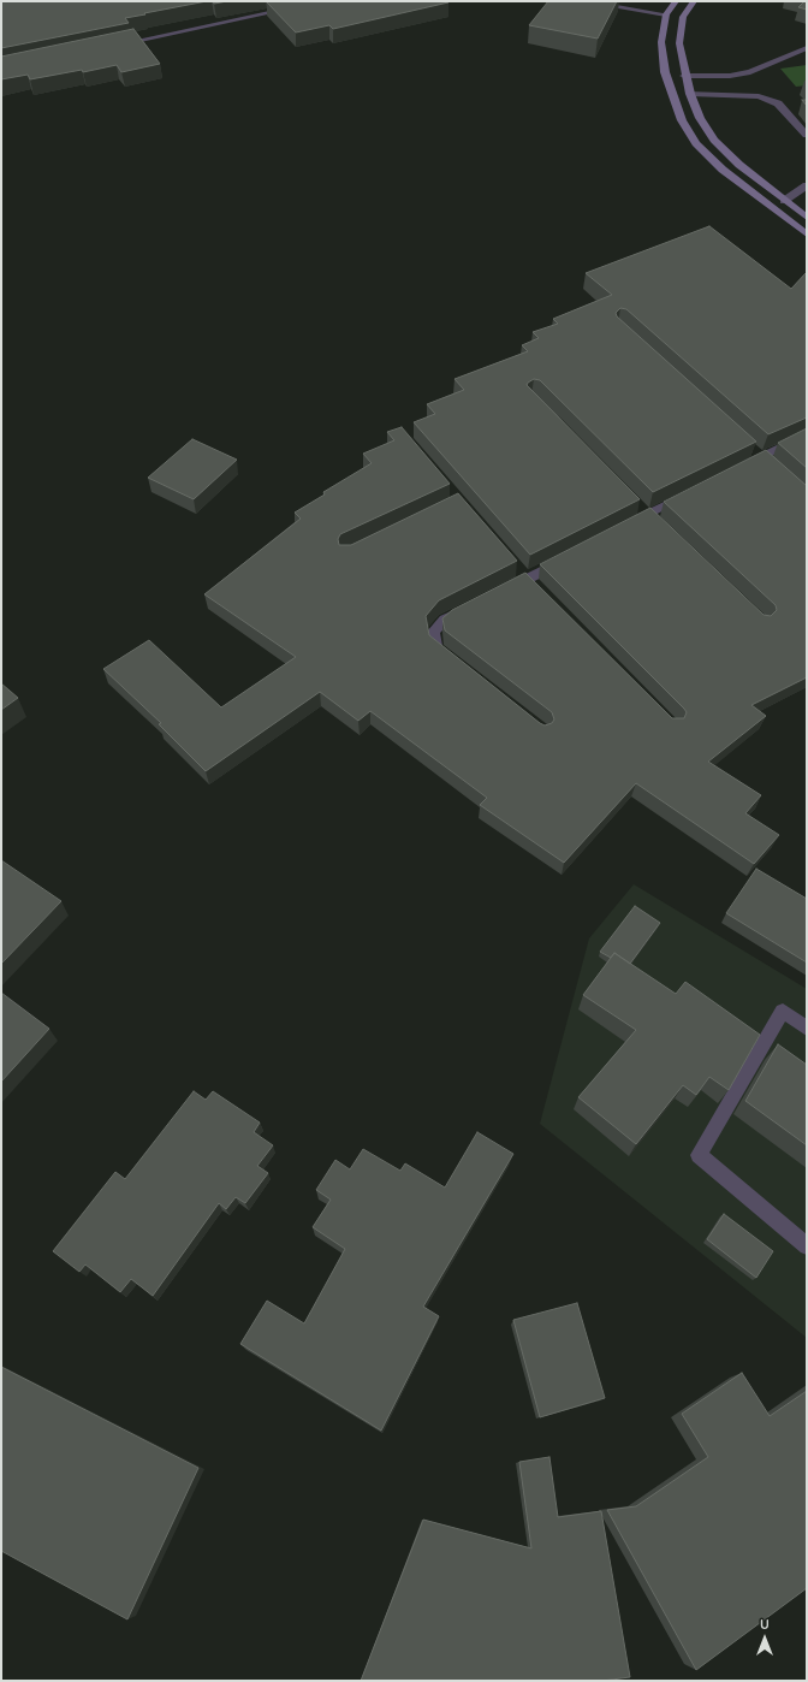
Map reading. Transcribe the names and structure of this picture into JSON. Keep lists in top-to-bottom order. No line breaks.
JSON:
{"north":"top"}
